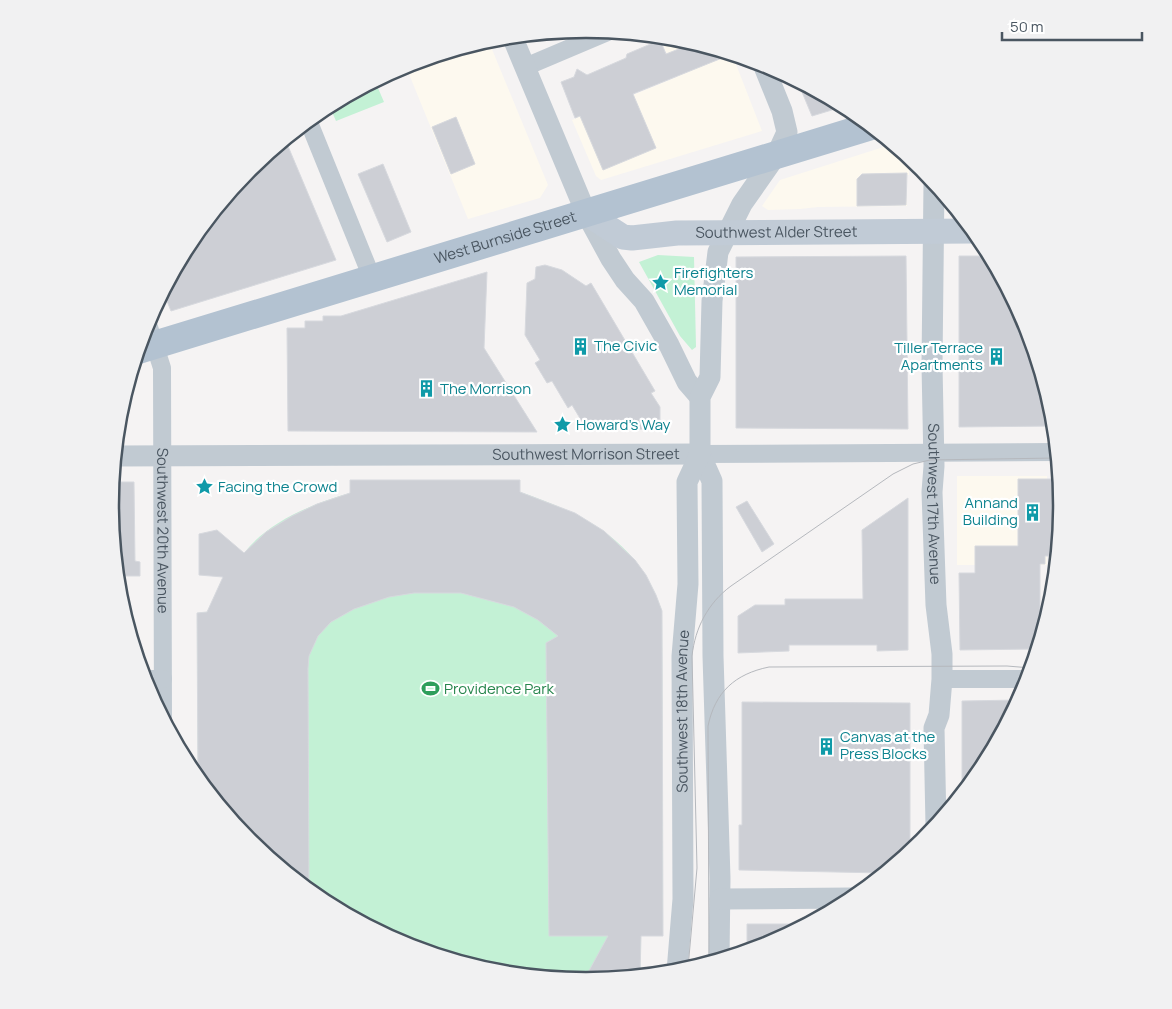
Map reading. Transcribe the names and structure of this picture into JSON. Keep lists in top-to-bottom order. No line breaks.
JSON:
{"streets":{"main road":["Southwest Alder Street","West Burnside Street"],"street":["Southwest Morrison Street","Southwest 17th Avenue","Southwest 20th Avenue","Southwest 18th Avenue"]},"crossings":[["Southwest Alder Street","West Burnside Street"],["Southwest Alder Street","Southwest 17th Avenue"],["Southwest Alder Street","Southwest 18th Avenue"],["West Burnside Street","Southwest 18th Avenue"],["Southwest Morrison Street","Southwest 17th Avenue"],["Southwest Morrison Street","Southwest 20th Avenue"],["Southwest Morrison Street","Southwest 18th Avenue"]],"places":{"place":["Firefighters Memorial","Howard's Way","Facing the Crowd"],"building":["The Civic","Tiller Terrace Apartments","The Morrison","Annand Building","Canvas at the Press Blocks"],"sports":["Providence Park"]},"scale_bar":"50 m"}
